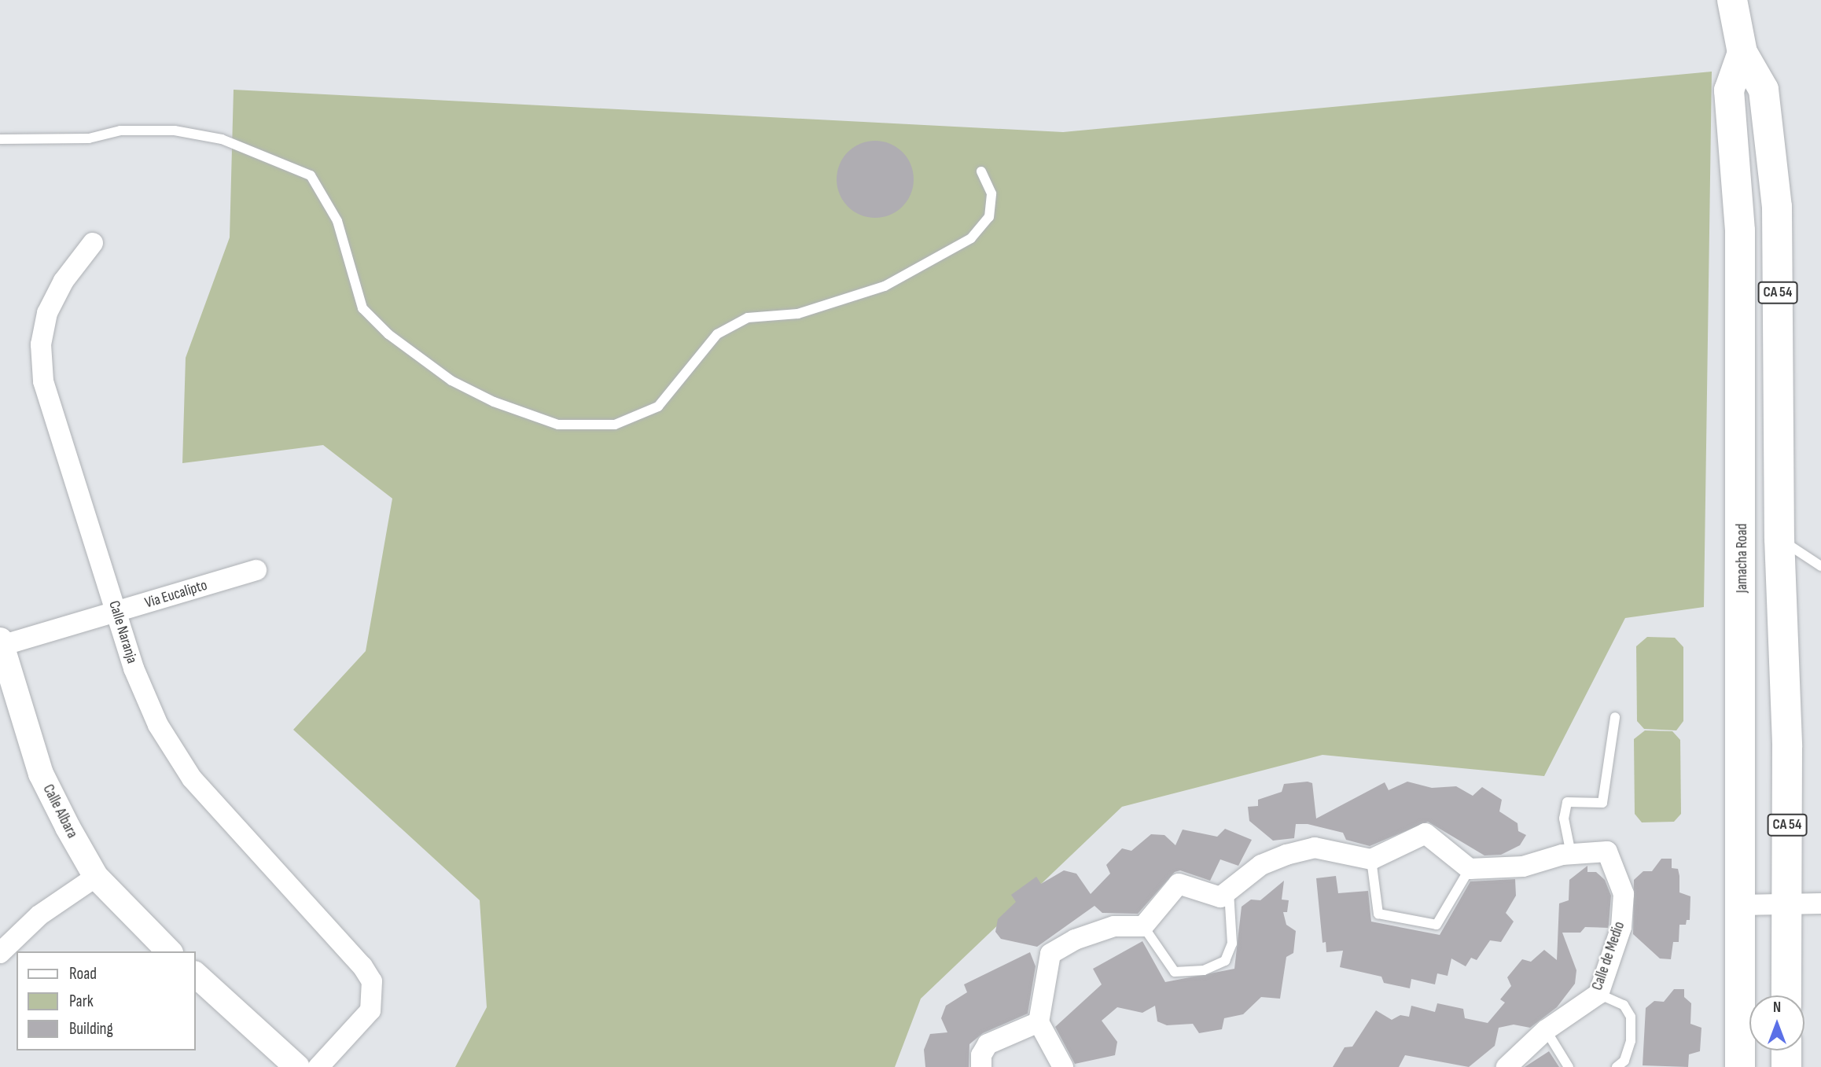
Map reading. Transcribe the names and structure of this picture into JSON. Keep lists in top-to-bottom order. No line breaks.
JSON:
{"streets":{"main road":["CA 54","Jamacha Road"],"street":["Via Eucalipto","Calle Naranja","Calle Albara","Calle de Medio"]},"crossings":[["CA 54","Jamacha Road"],["Via Eucalipto","Calle Naranja"],["Via Eucalipto","Calle Albara"]],"legend":["Road","Park","Building"],"north":"top"}
